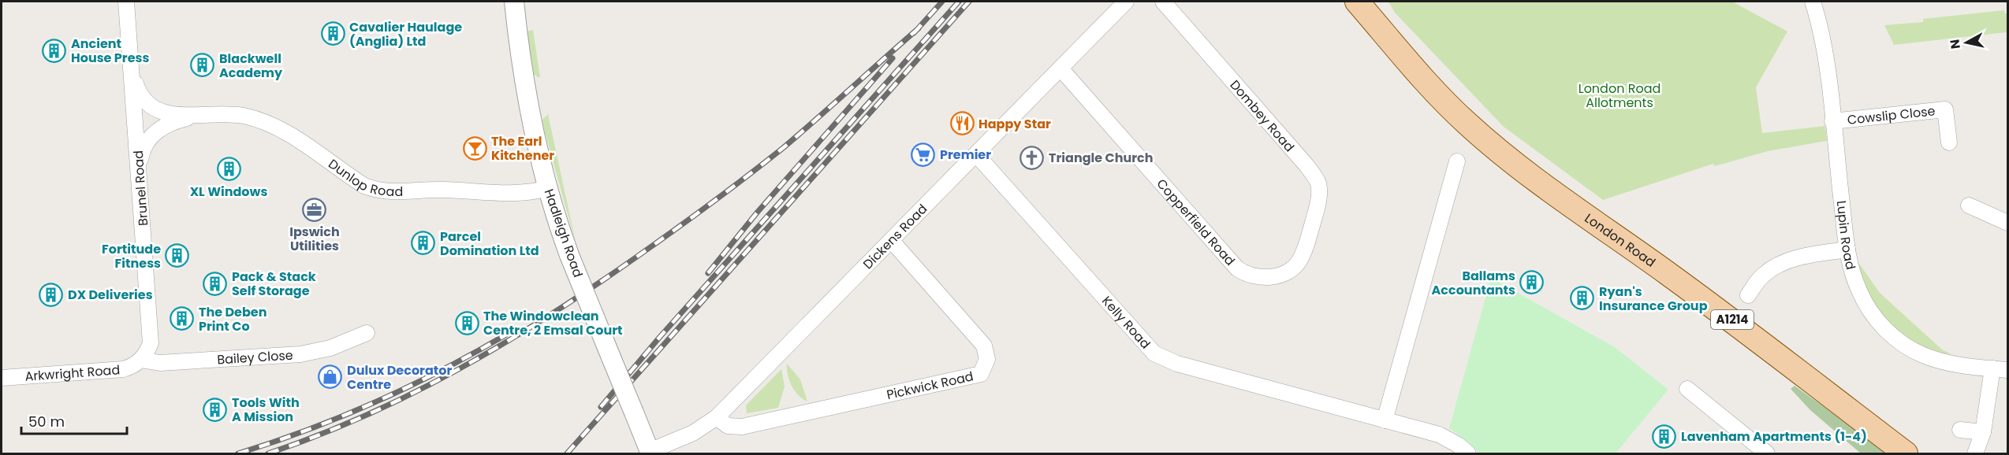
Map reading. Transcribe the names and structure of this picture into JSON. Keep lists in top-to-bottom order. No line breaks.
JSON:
{"streets":{"main road":["London Road","A1214"],"street":["Cowslip Close","Dombey Road","Dunlop Road","Brunel Road","Copperfield Road","Hadleigh Road","Lupin Road","Dickens Road","Kelly Road","Bailey Close","Arkwright Road","Pickwick Road"]},"crossings":[["Cowslip Close","Lupin Road"],["Dombey Road","Copperfield Road"],["Dunlop Road","Brunel Road"],["Dunlop Road","Hadleigh Road"],["Brunel Road","Bailey Close"],["Brunel Road","Arkwright Road"],["Copperfield Road","Dickens Road"],["Hadleigh Road","Dickens Road"],["Dickens Road","Kelly Road"],["Dickens Road","Pickwick Road"],["Bailey Close","Arkwright Road"]],"parks":["London Road Allotments"],"places":{"building":["Cavalier Haulage (Anglia) Ltd","Ancient House Press","Blackwell Academy","XL Windows","Parcel Domination Ltd","Fortitude Fitness","Ballams Accountants","Pack & Stack Self Storage","DX Deliveries","Ryan's Insurance Group","The Deben Print Co","The Windowclean Centre, 2 Emsal Court","Tools With A Mission","Lavenham Apartments (1-4)"],"restaurant":["Happy Star"],"bar":["The Earl Kitchener"],"supermarket":["Premier"],"church":["Triangle Church"],"office":["Ipswich Utilities"],"shop":["Dulux Decorator Centre"]},"scale_bar":"50 m","north":"left"}
